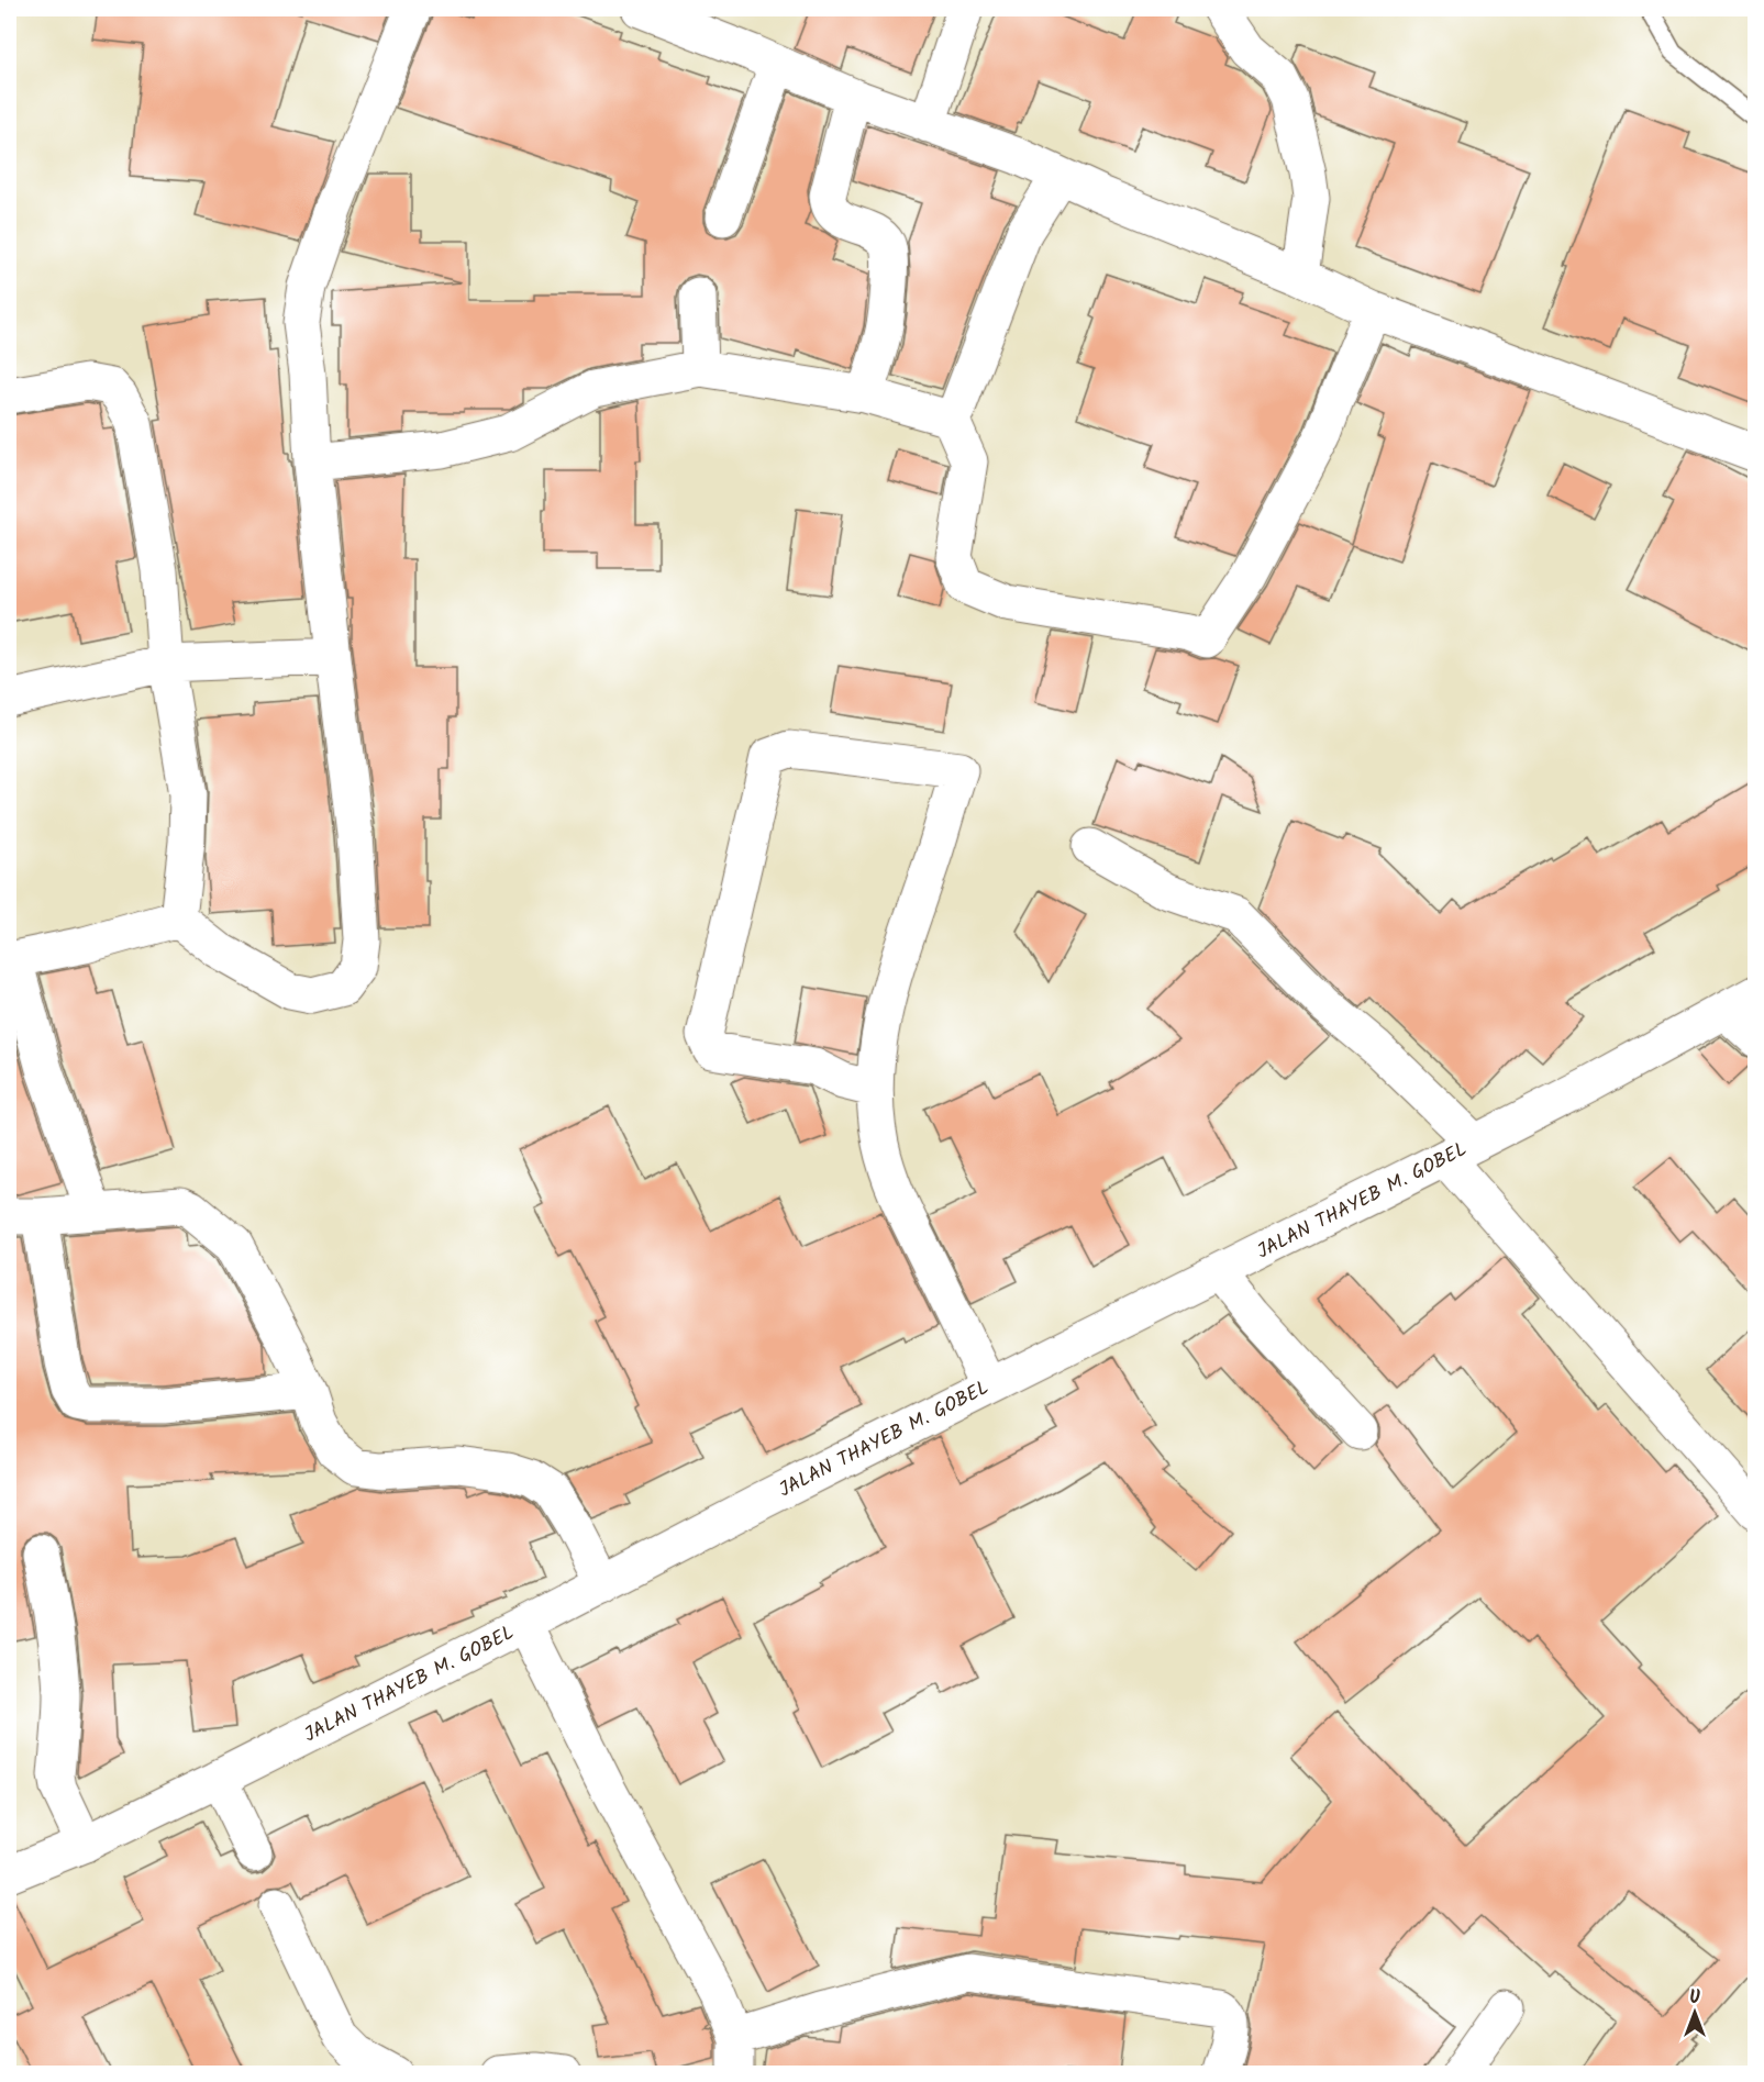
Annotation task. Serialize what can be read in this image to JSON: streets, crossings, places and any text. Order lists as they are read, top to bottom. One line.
{"streets":{"street":["JALAN THAYEB M. GOBEL"]},"north":"top"}
